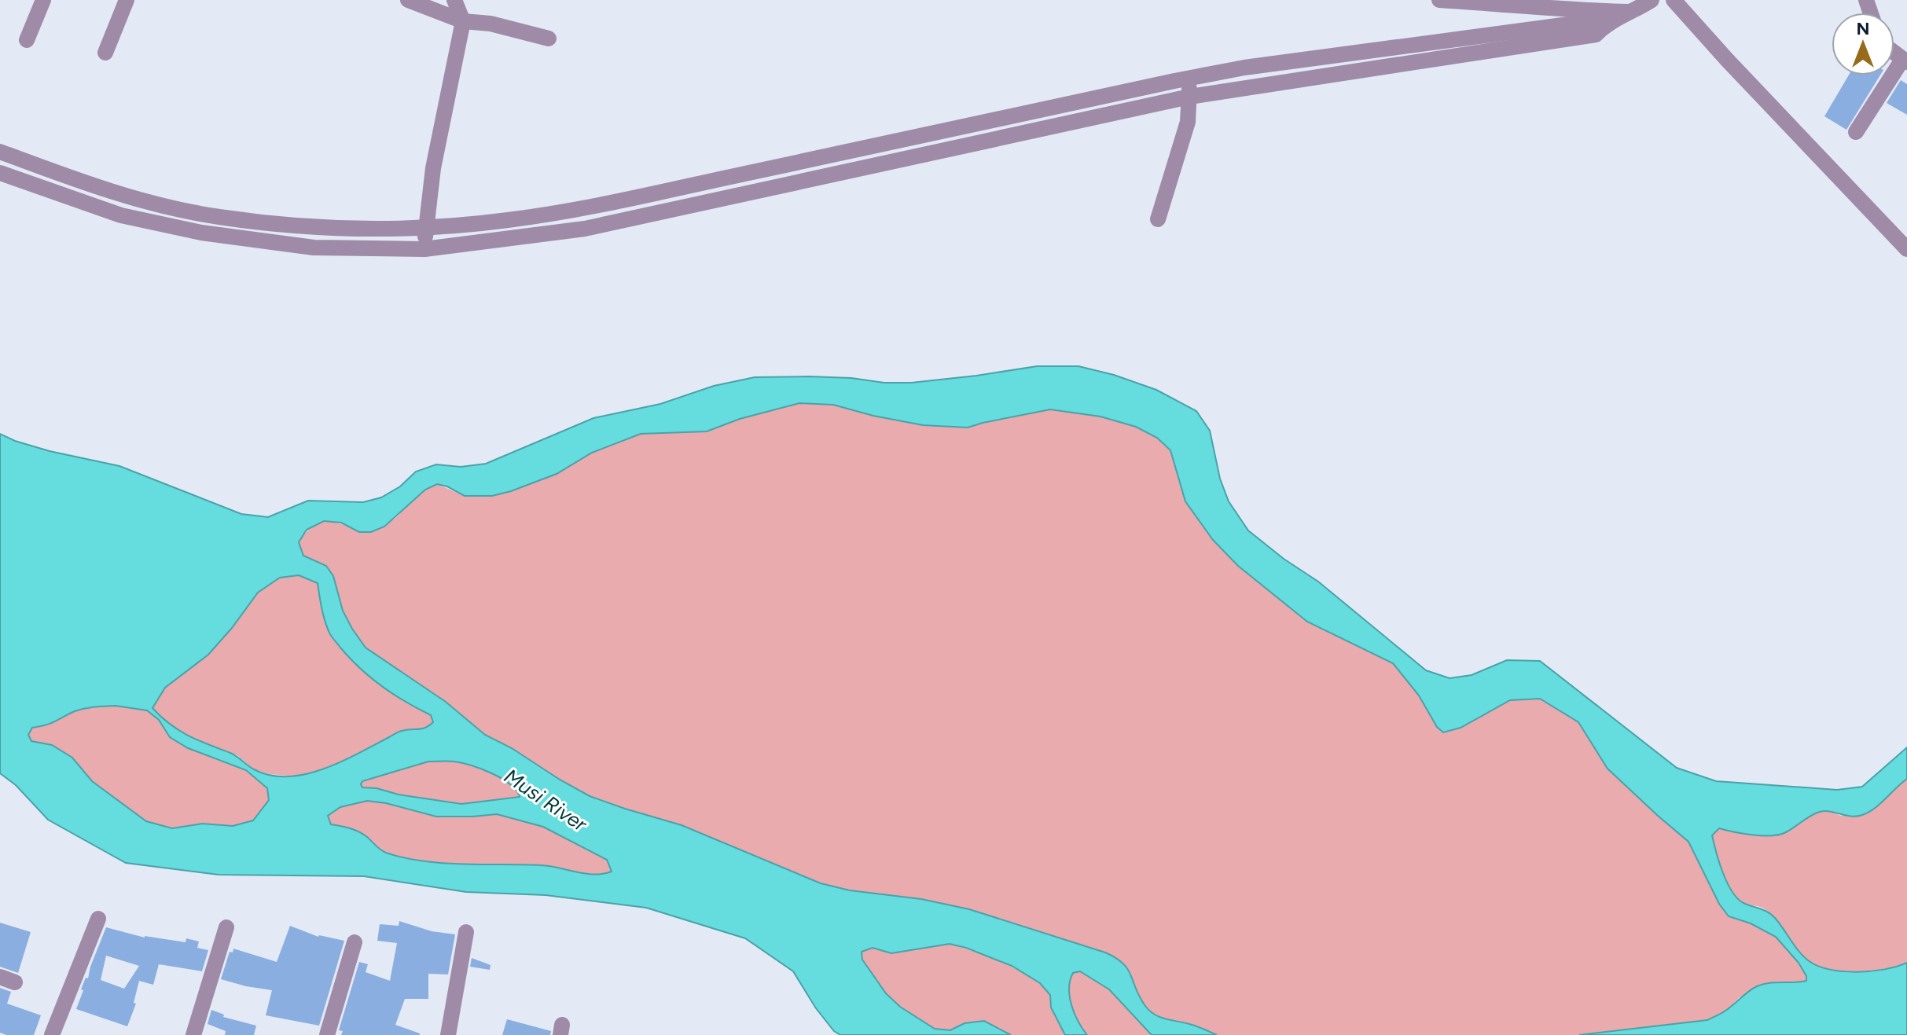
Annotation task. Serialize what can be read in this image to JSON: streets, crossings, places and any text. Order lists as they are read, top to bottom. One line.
{"water":["Musi River"],"north":"top"}
